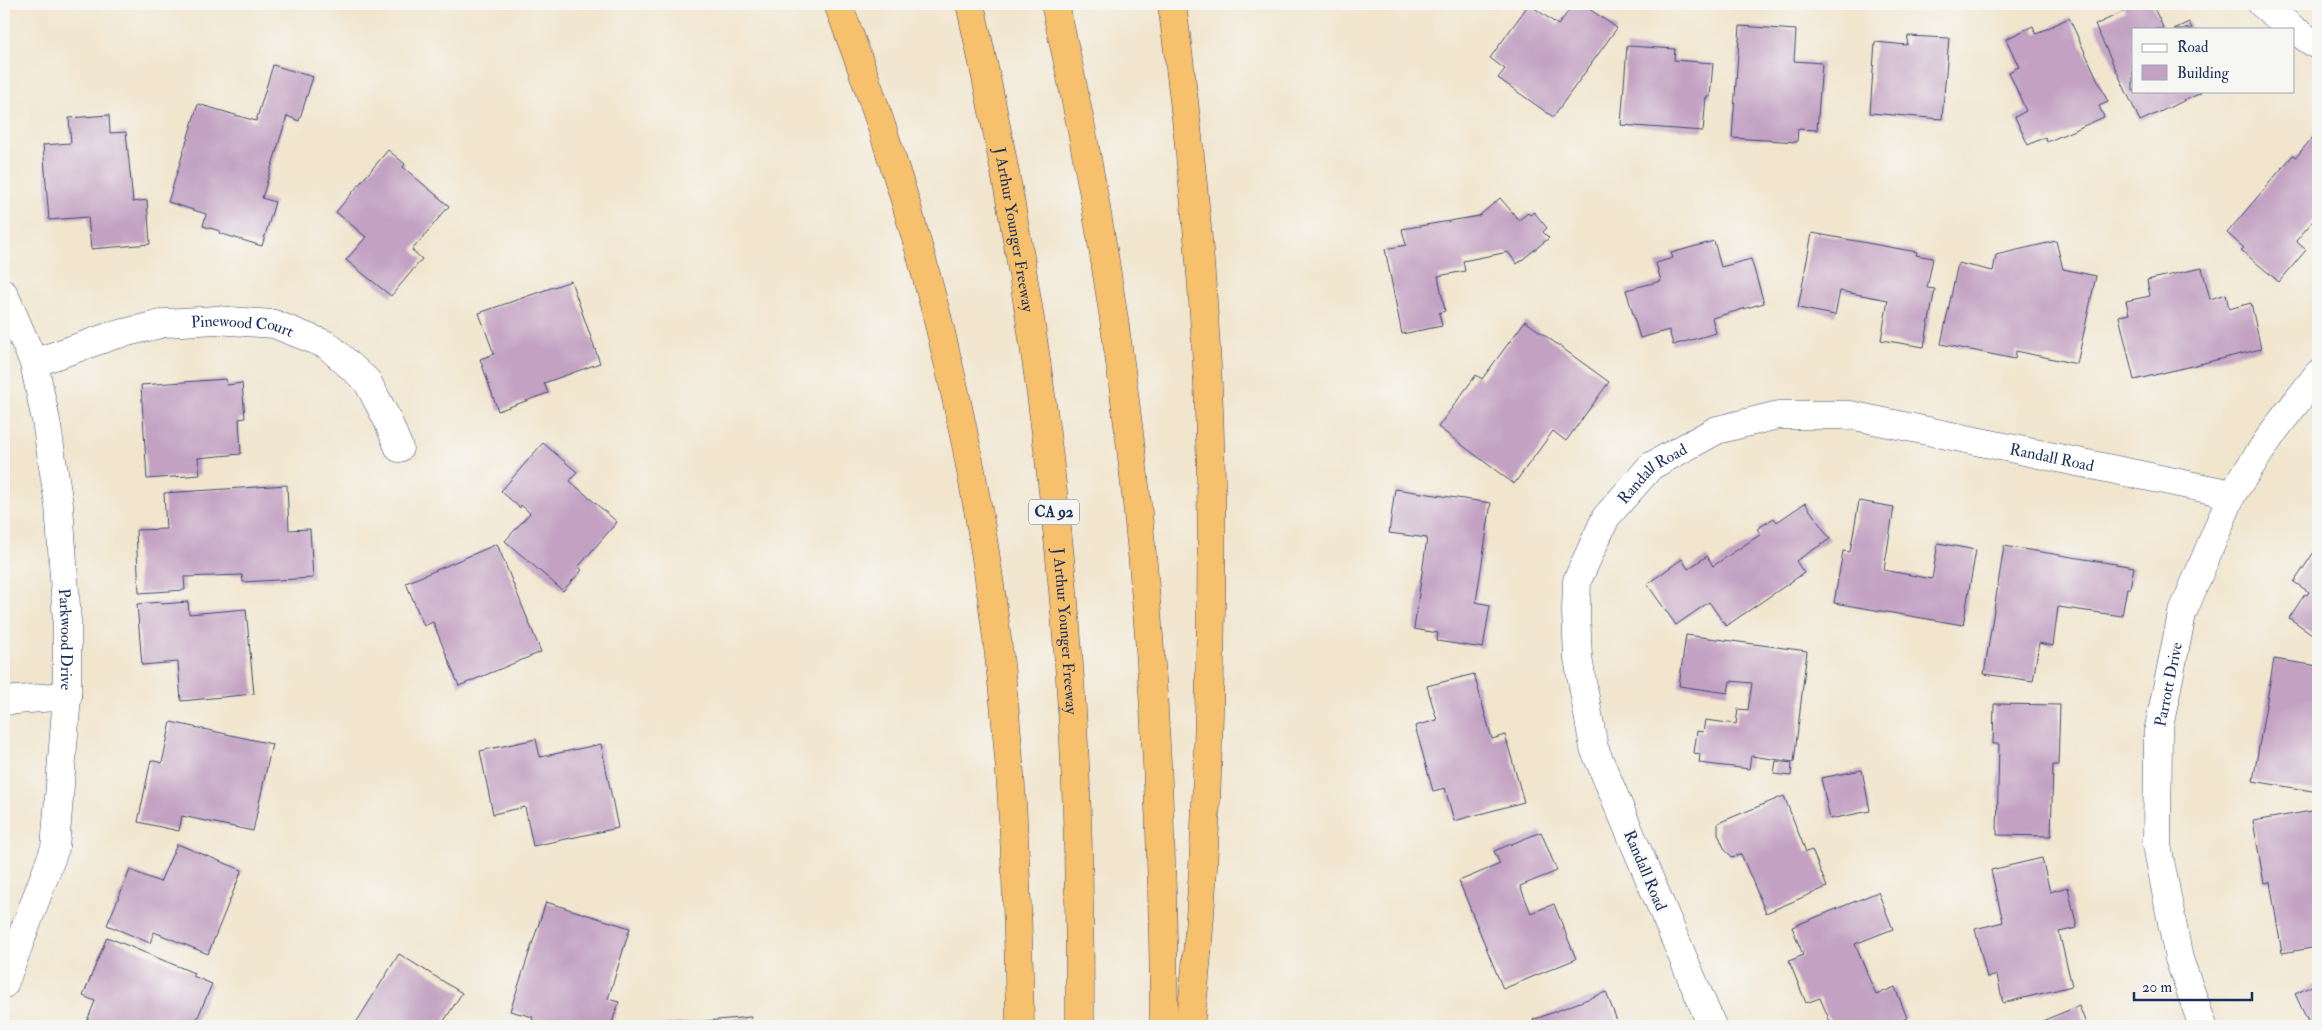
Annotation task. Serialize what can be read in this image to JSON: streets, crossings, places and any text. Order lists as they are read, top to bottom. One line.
{"streets":{"highway":["J Arthur Younger Freeway","CA 92"],"street":["Pinewood Court","Randall Road","Parkwood Drive","Parrott Drive"]},"crossings":[["Pinewood Court","Parkwood Drive"],["Randall Road","Parrott Drive"]],"legend":["Road","Building"],"scale_bar":"20 m"}
